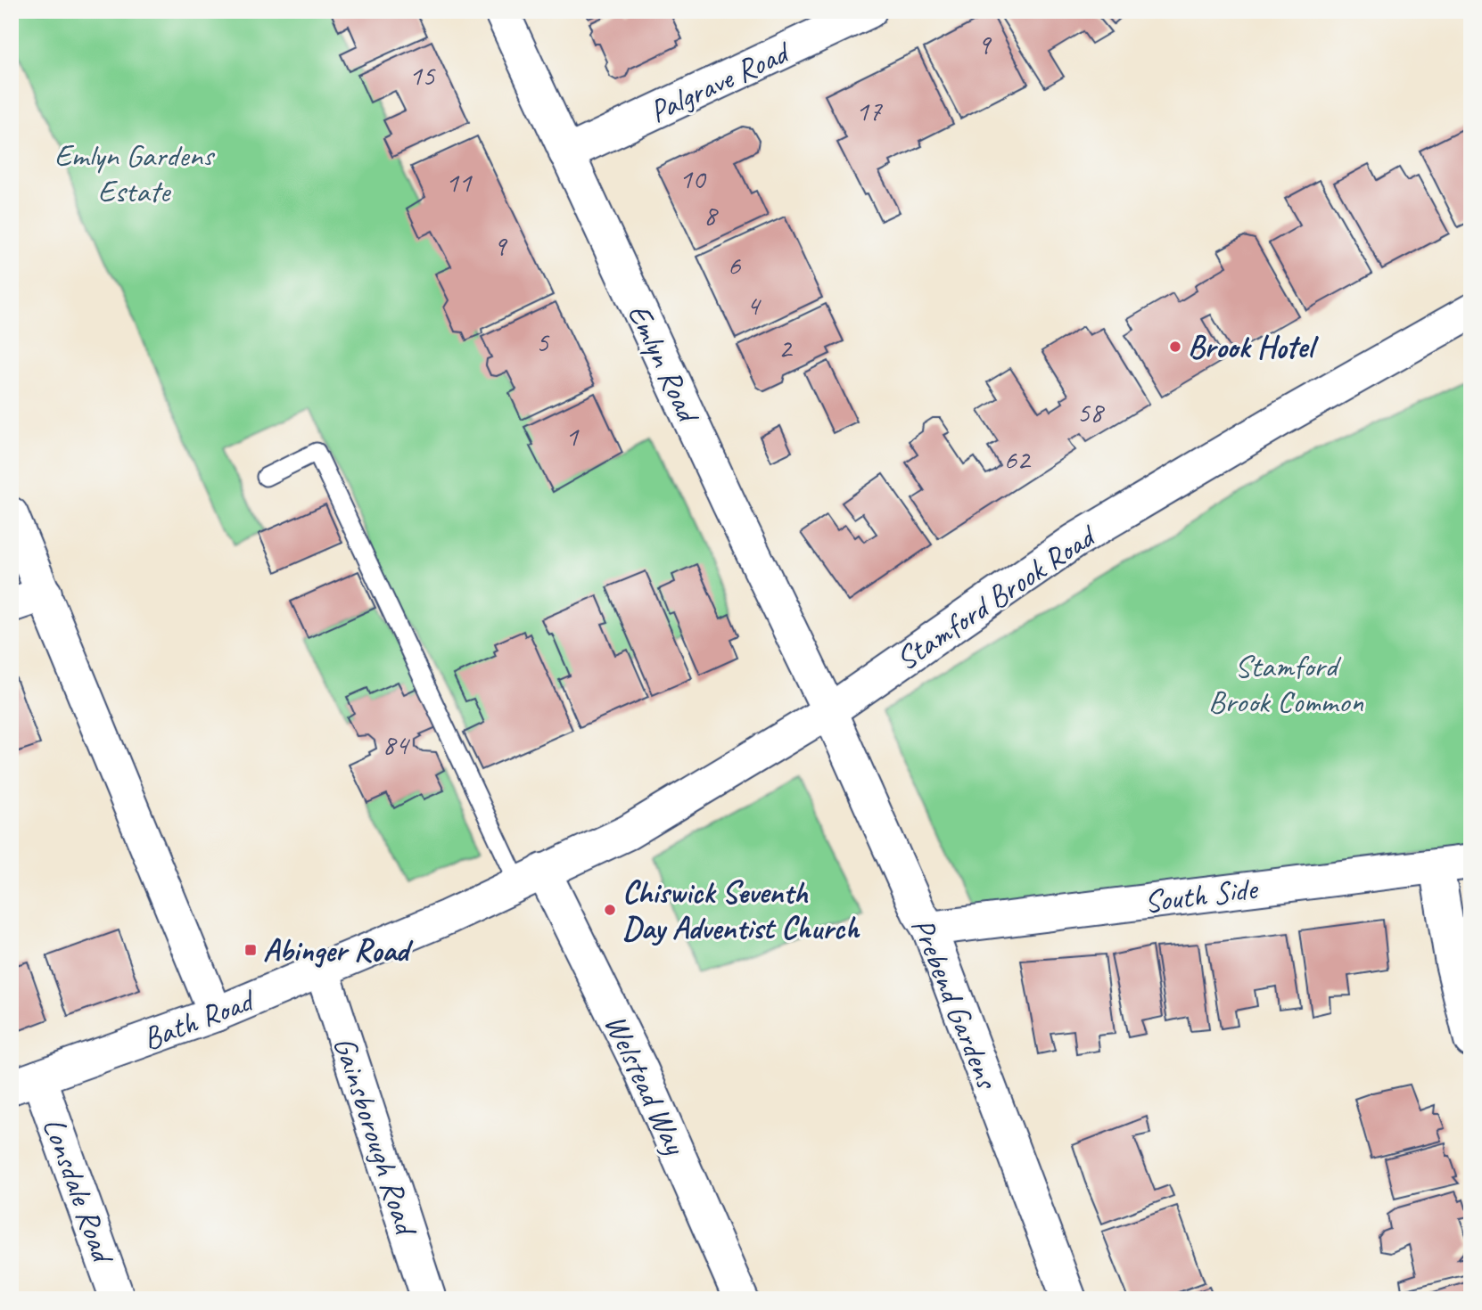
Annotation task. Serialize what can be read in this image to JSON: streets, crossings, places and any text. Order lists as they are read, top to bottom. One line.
{"streets":{"street":["Palgrave Road","Emlyn Road","Stamford Brook Road","South Side","Prebend Gardens","Bath Road","Welstead Way","Gainsborough Road","Lonsdale Road"]},"crossings":[["Palgrave Road","Emlyn Road"],["Emlyn Road","Stamford Brook Road"],["Emlyn Road","Prebend Gardens"],["Stamford Brook Road","Prebend Gardens"],["Stamford Brook Road","Bath Road"],["Stamford Brook Road","Welstead Way"],["South Side","Prebend Gardens"],["Bath Road","Welstead Way"],["Bath Road","Gainsborough Road"],["Bath Road","Lonsdale Road"]],"parks":["Emlyn Gardens Estate","Stamford Brook Common"],"places":{"other":["Brook Hotel","Chiswick Seventh Day Adventist Church"],"transit":["Abinger Road"]},"house_numbers":["9","15","17","10","11","8","9","6","4","5","2","58","1","62","84"]}
